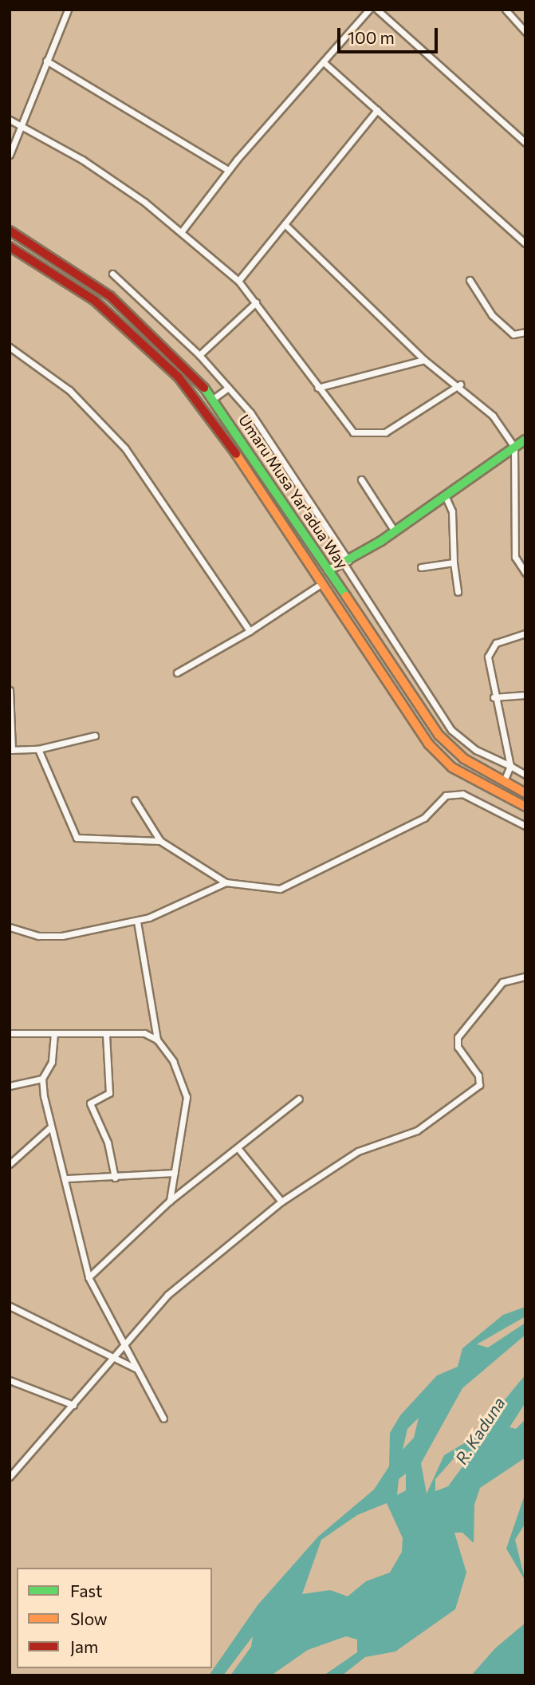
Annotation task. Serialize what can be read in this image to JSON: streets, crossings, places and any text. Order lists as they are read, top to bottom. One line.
{"streets":{"main road":["Umaru Musa Yar'adua Way"]},"water":["R. Kaduna"],"legend":["Fast","Slow","Jam"],"scale_bar":"100 m"}
